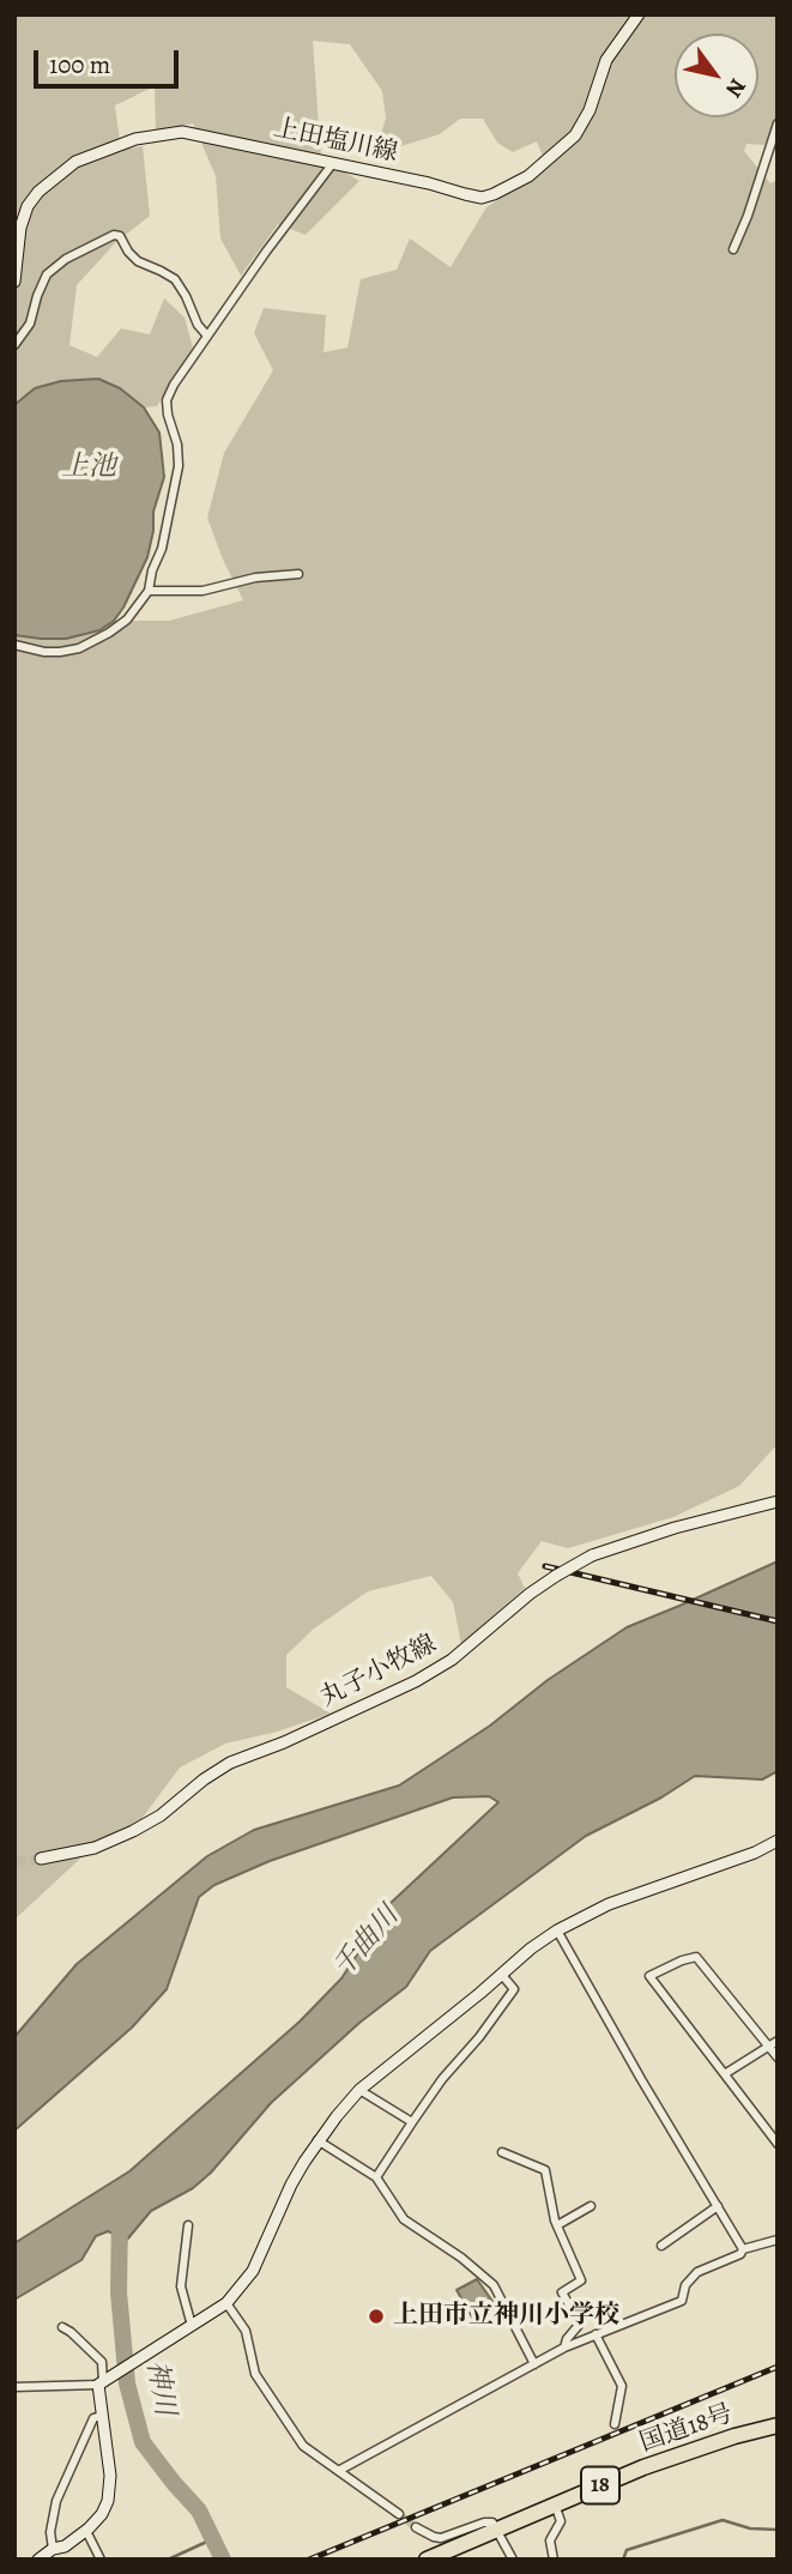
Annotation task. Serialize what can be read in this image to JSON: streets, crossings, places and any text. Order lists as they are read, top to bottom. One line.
{"streets":{"highway":["国道18号","18"],"street":["上田塩川線","丸子小牧線"]},"water":["上池","千曲川","神川"],"places":["上田市立神川小学校"],"scale_bar":"100 m","north":"bottom right"}
